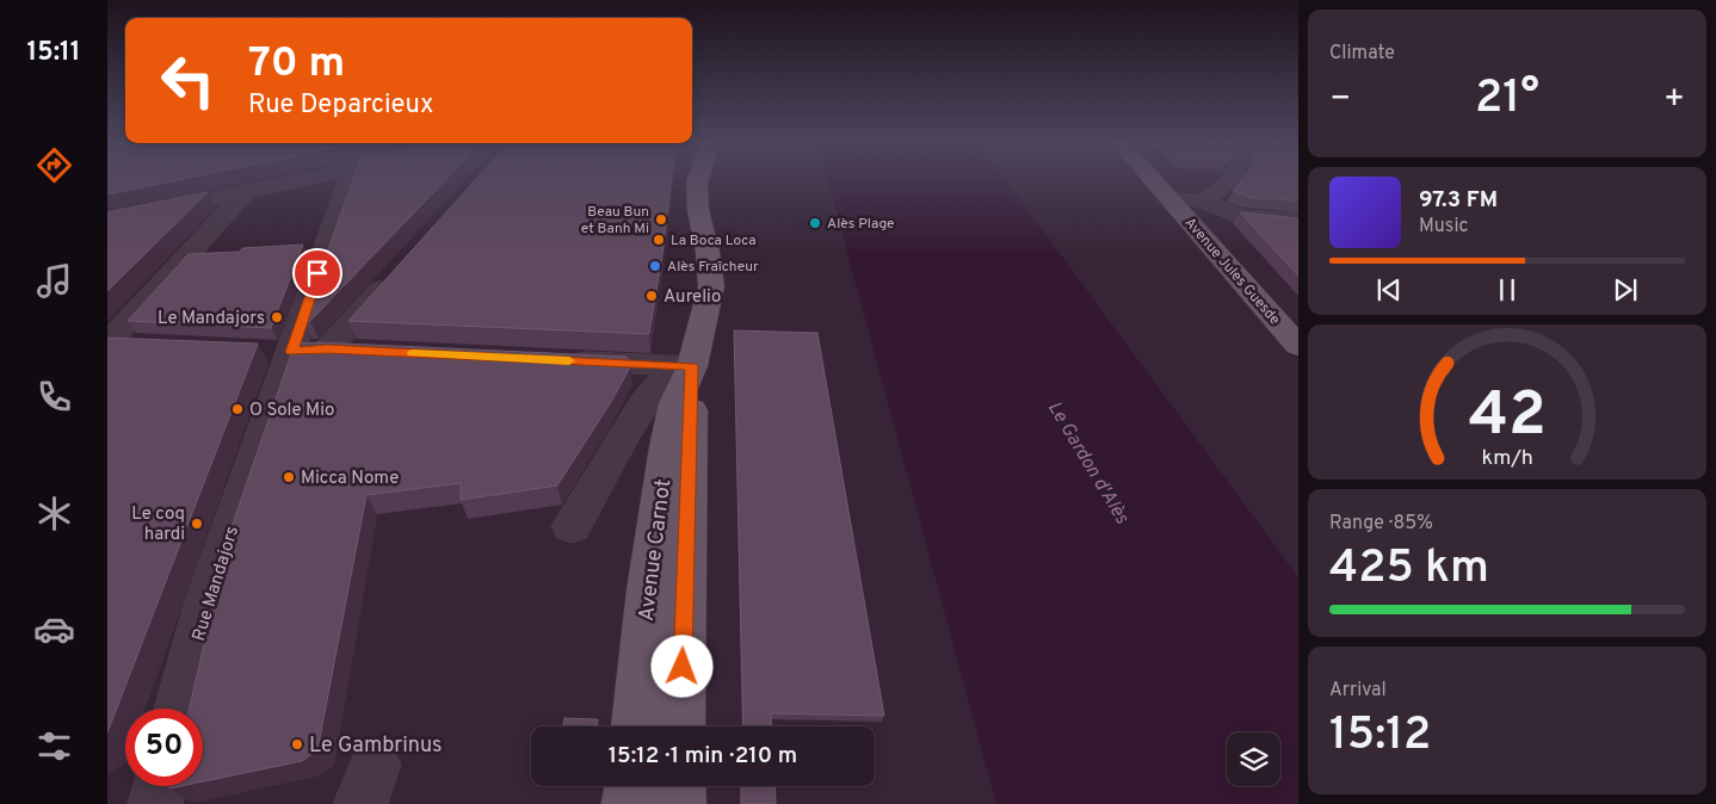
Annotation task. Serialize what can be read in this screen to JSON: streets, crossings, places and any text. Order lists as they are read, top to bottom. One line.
{"streets":{"main road":["Avenue Jules Guesde","Avenue Carnot"],"street":["Rue Mandajors"]},"water":["Le Gardon d'Alès"],"places":["Beau Bun et Banh Mi","Alès Plage","La Boca Loca","Alès Fraîcheur","Aurelio","Le Mandajors","O Sole Mio","Micca Nome","Le coq hardi","Le Gambrinus"],"page":{"tabs":"15:11","tile":["Climate",["Range · 85%","425 km"],["Arrival","15:12"]],"turn":["70 m","Rue Deparcieux"],"heat":["−","21°","+"],"song":["97.3 FM","Music"],"limit":"50","trip":"15:12 · 1 min · 210 m","gauge":["42","km/h"]}}
